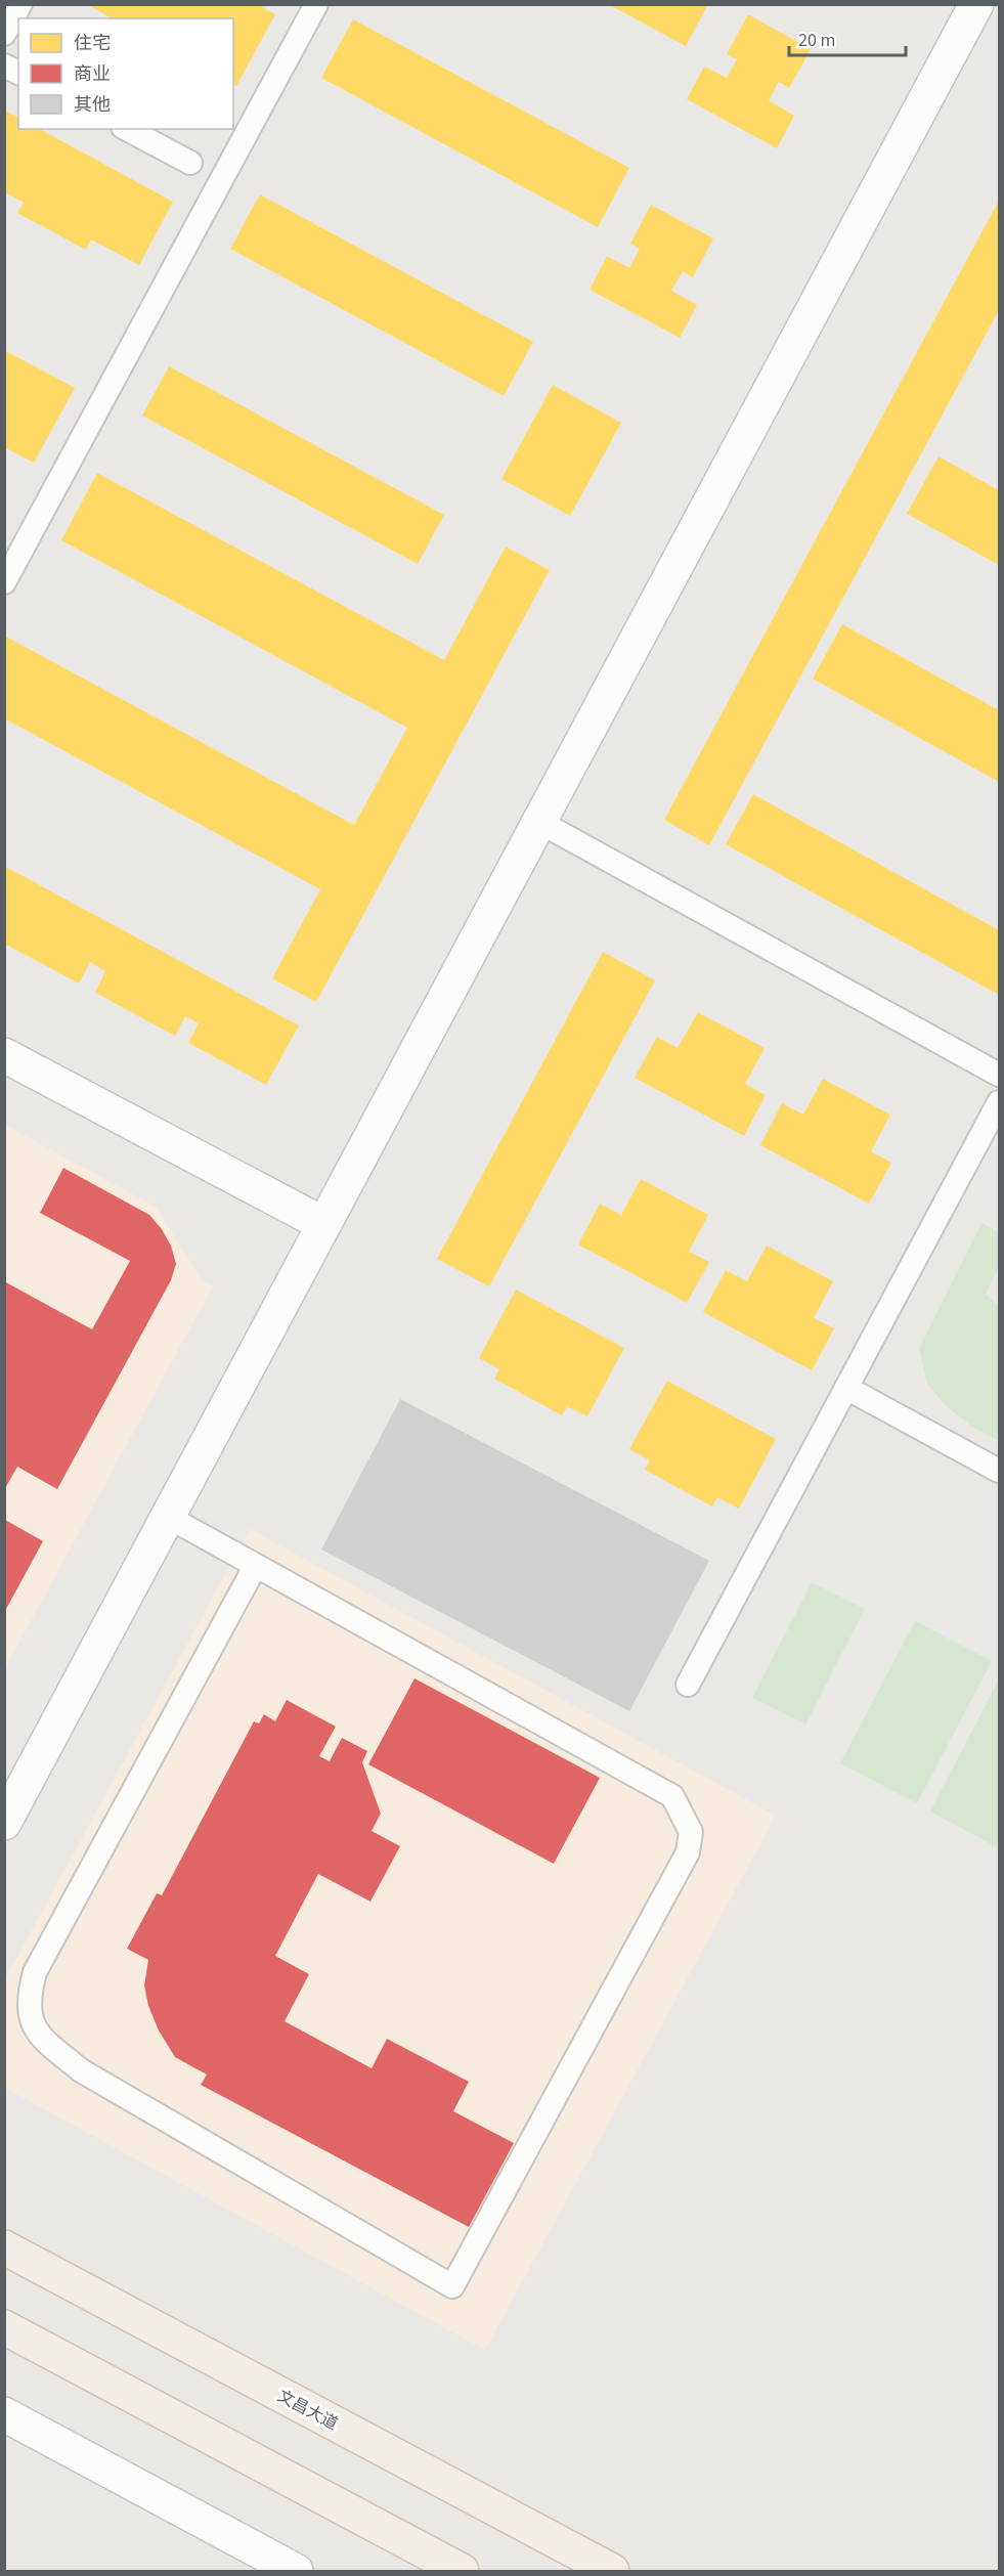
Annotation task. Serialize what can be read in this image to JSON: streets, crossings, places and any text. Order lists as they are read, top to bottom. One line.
{"streets":{"main road":["文昌大道"]},"legend":["住宅","商业","其他"],"scale_bar":"20 m"}
